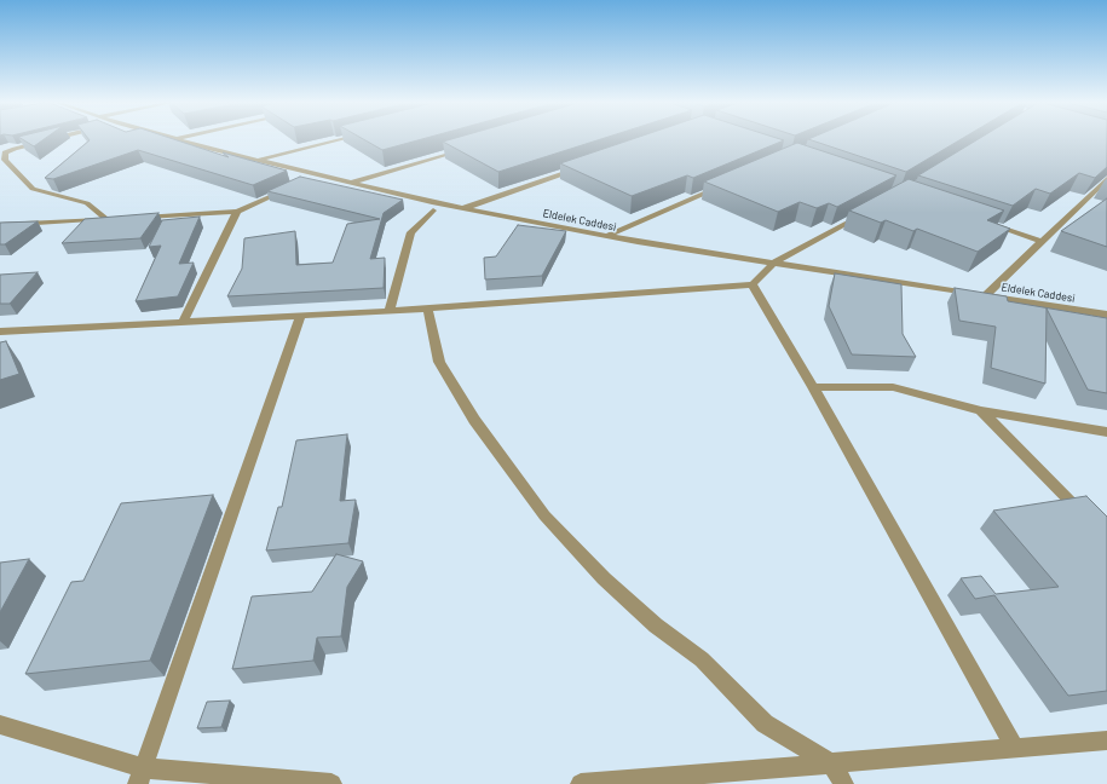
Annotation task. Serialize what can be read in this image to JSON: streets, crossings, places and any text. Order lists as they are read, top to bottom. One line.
{"streets":{"street":["Eldelek Caddesi"]}}
